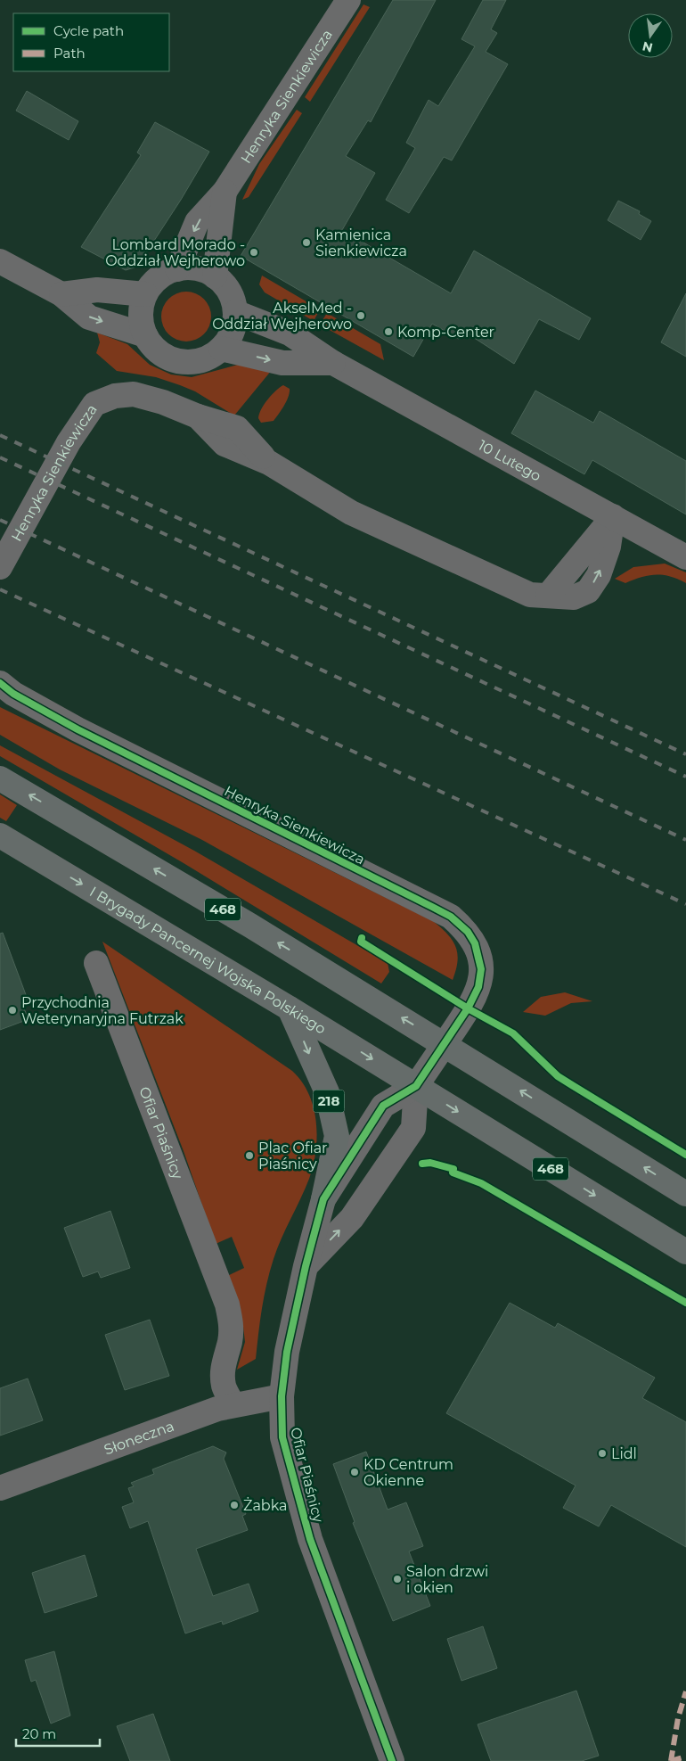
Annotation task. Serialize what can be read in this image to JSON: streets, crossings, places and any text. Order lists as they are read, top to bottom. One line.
{"streets":{"main road":["468","I Brygady Pancernej Wojska Polskiego","218"],"street":["Henryka Sienkiewicza","10 Lutego","Ofiar Piaśnicy","Słoneczna"]},"crossings":[["Henryka Sienkiewicza","10 Lutego"],["Henryka Sienkiewicza","468"],["I Brygady Pancernej Wojska Polskiego","218"],["I Brygady Pancernej Wojska Polskiego","Ofiar Piaśnicy"],["218","Ofiar Piaśnicy"],["Ofiar Piaśnicy","Słoneczna"]],"places":["Kamienica Sienkiewicza","Lombard Morado - Oddział Wejherowo","AkselMed - Oddział Wejherowo","Komp-Center","Przychodnia Weterynaryjna Futrzak","Plac Ofiar Piaśnicy","Lidl","KD Centrum Okienne","Żabka","Salon drzwi i okien"],"legend":["Cycle path","Path"],"scale_bar":"20 m","north":"bottom"}
